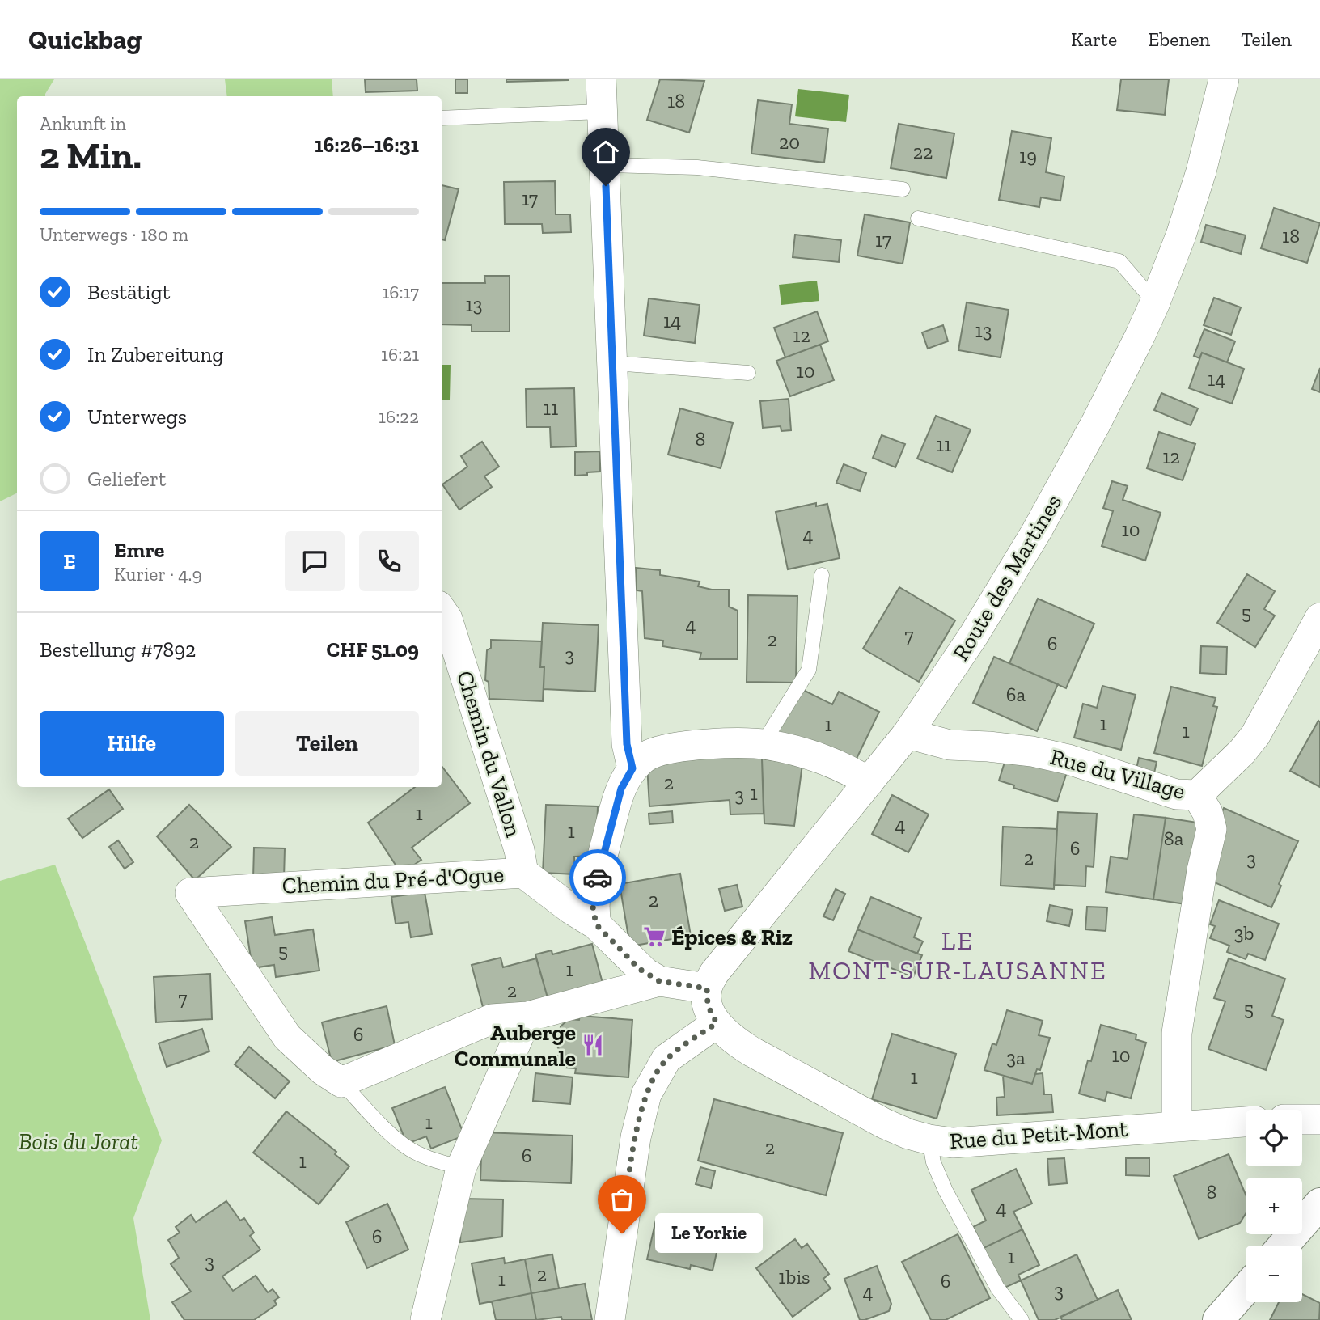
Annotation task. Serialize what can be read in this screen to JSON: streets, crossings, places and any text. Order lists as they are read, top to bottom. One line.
{"streets":{"street":["Route des Martines","Chemin du Vallon","Rue du Village","Chemin du Pré-d'Ogue","Rue du Petit-Mont"]},"crossings":[["Route des Martines","Rue du Village"],["Chemin du Vallon","Chemin du Pré-d'Ogue"],["Rue du Village","Rue du Petit-Mont"]],"districts":["LE MONT-SUR-LAUSANNE"],"parks":["Bois du Jorat"],"places":{"supermarket":["Épices & Riz"],"restaurant":["Auberge Communale"],"other":["Le Yorkie"]},"house_numbers":["18","20","22","19","17","18","17","13","14","13","12","10","14","11","8","11","12","10","4","5","4","7","2","6","3","6a","1","1","1","2","1","3","1","4","1","8a","2","6","2","3","2","3b","5","1","2","7","5","6","10","3a","1","1","2","6","1","8","4","6","1","3","2","1bis","1","6","3","4"],"page":{"header":"Quickbag","nav":["Karte","Ebenen","Teilen"],"heading":["2 Min.","Ankunft in","16:26–16:31"],"panel":["Emre","Kurier · 4.9","Bestellung #7892","CHF 51.09"],"bar":"Unterwegs · 180 m","list":[["Bestätigt","16:17"],["In Zubereitung","16:21"],["Unterwegs","16:22"],"Geliefert"],"round":"E","buttons":["Hilfe","Teilen"],"map_buttons":["+","−"],"bubble":"Le Yorkie"}}
